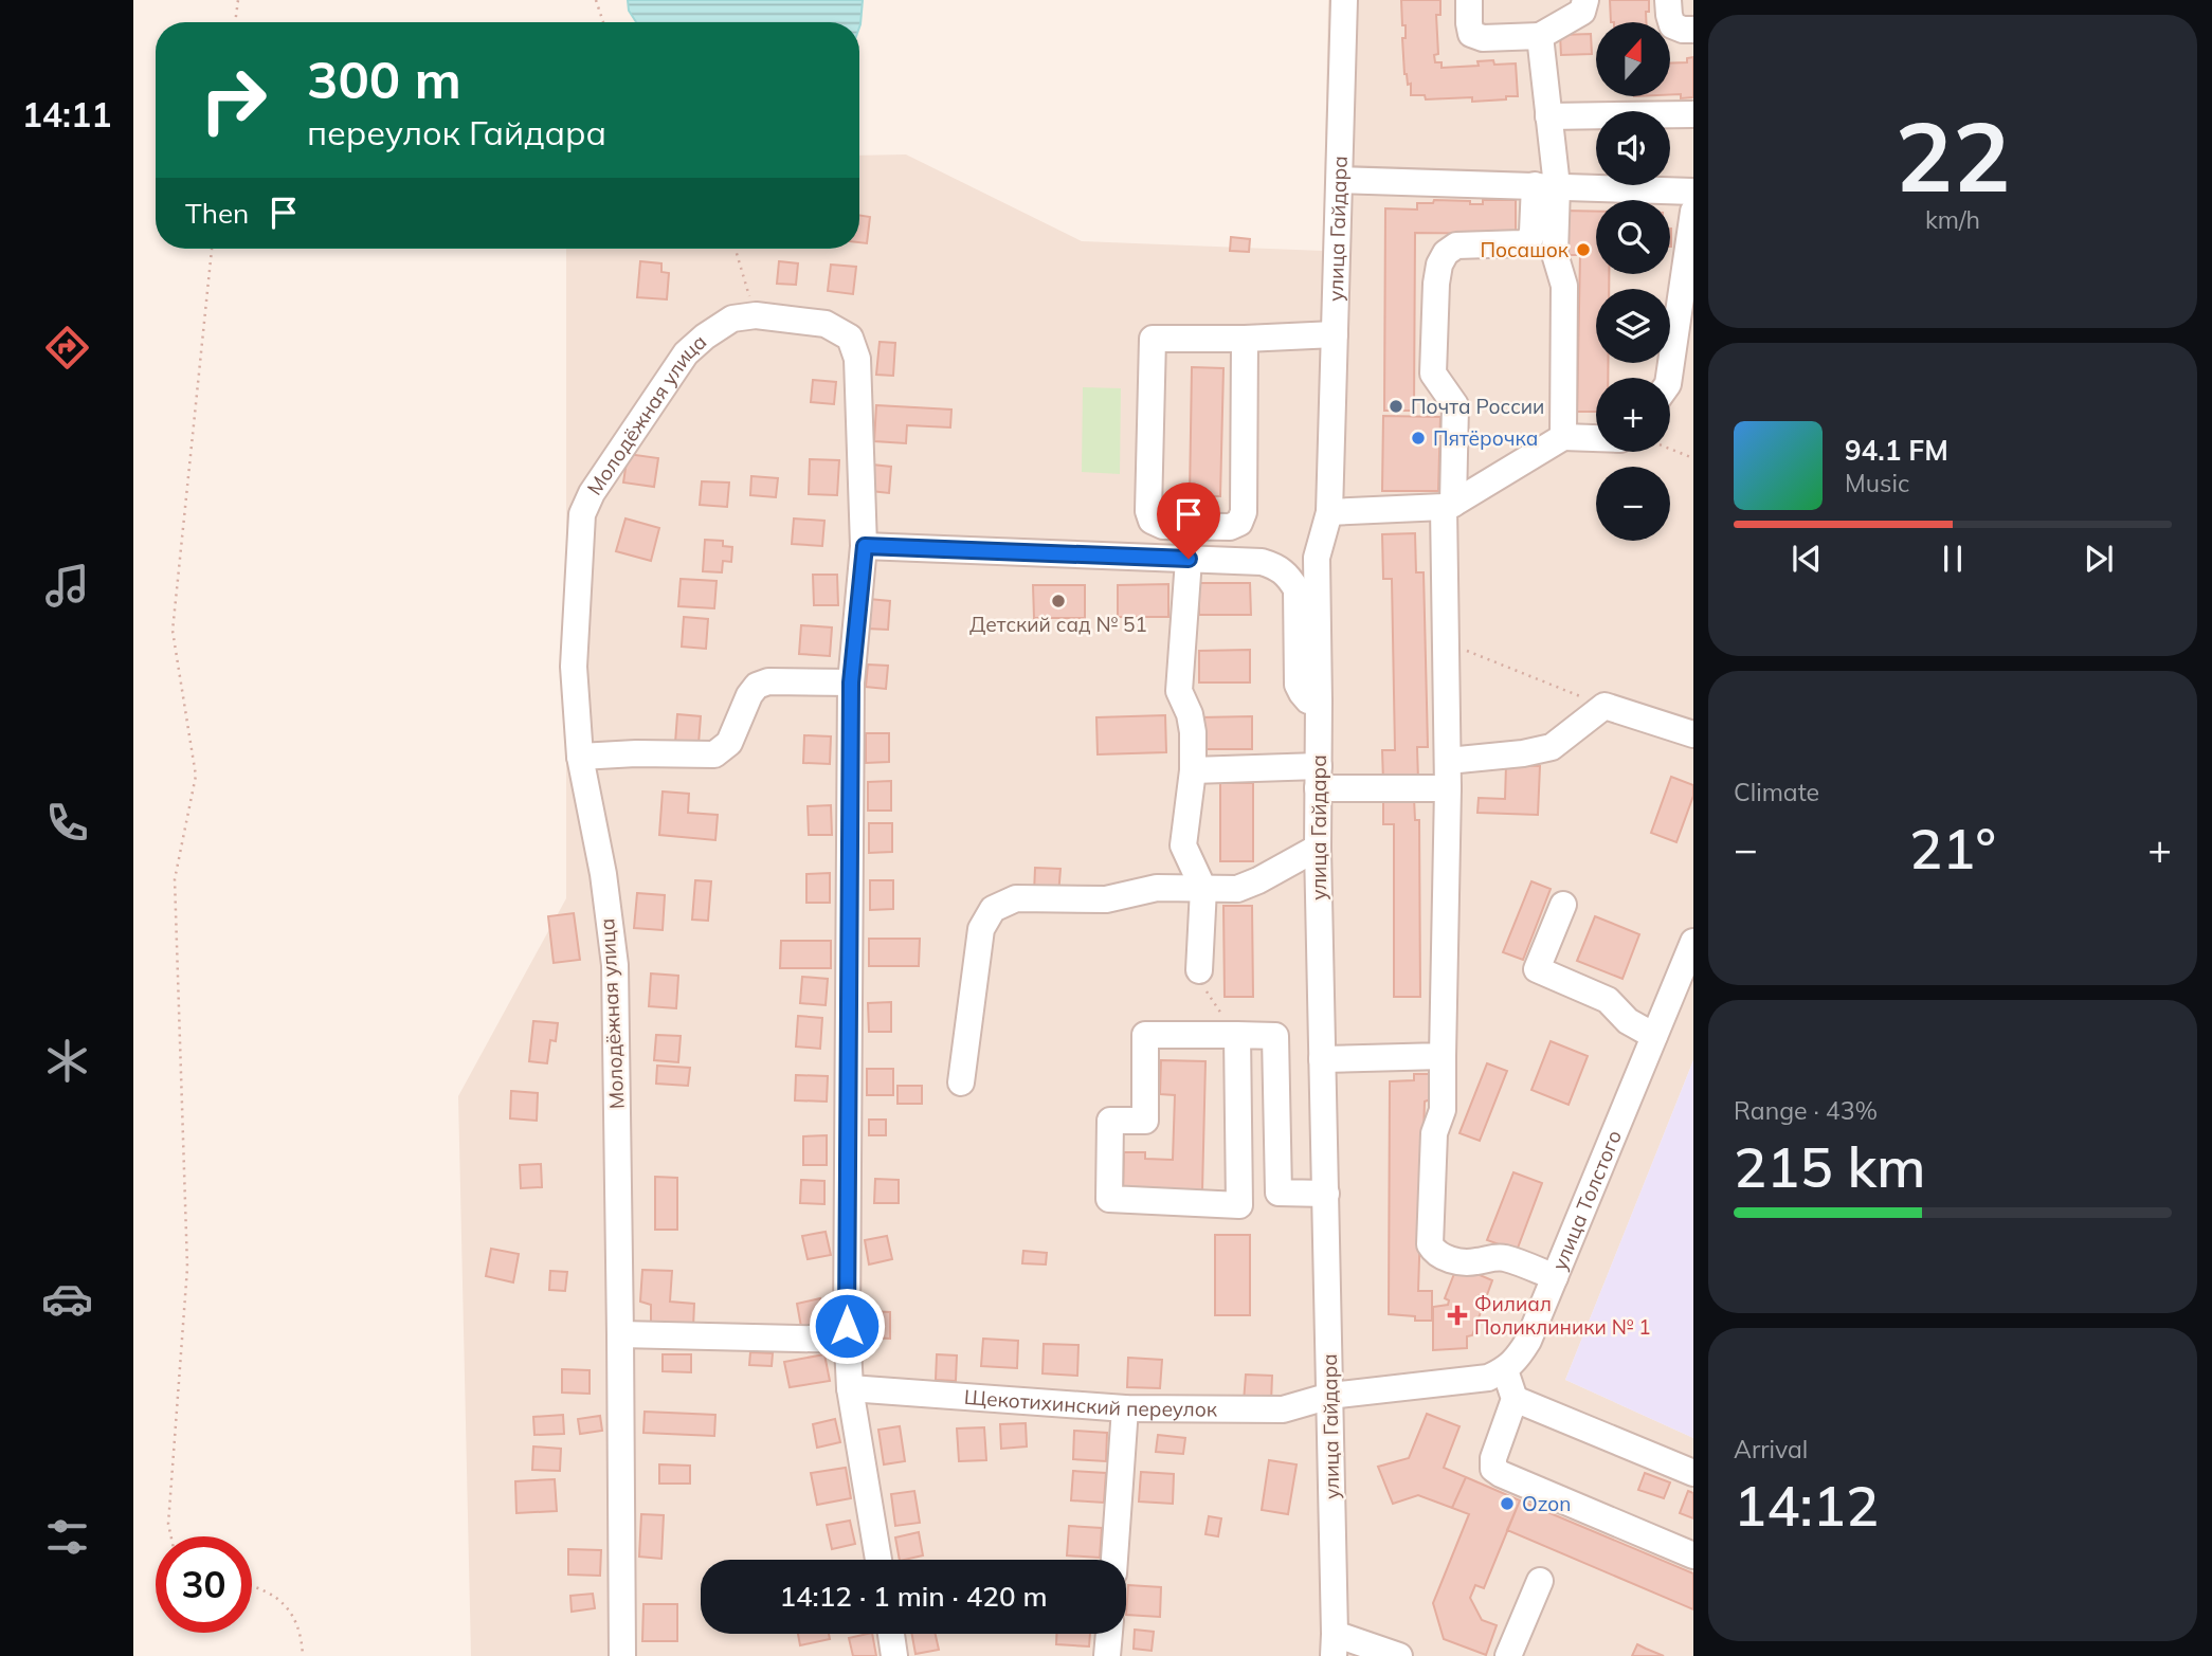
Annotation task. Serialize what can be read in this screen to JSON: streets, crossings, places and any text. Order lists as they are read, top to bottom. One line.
{"streets":{"street":["улица Гайдара","Молодёжная улица","улица Толстого","Щекотихинский переулок"]},"crossings":[["улица Гайдара","Щекотихинский переулок"]],"places":{"other":["Посашок","Почта России","Пятёрочка","Детский сад № 51","Ozon"],"health":["Филиал Поликлиники № 1"]},"north":"top","page":{"tabs":"14:11","tile":[["22","km/h"],"Climate",["Range · 43%","215 km"],["Arrival","14:12"]],"map_buttons":["+","−"],"turn":["300 m","переулок Гайдара"],"then":"Then","song":["94.1 FM","Music"],"heat":["−","21°","+"],"limit":"30","trip":"14:12 · 1 min · 420 m"}}
